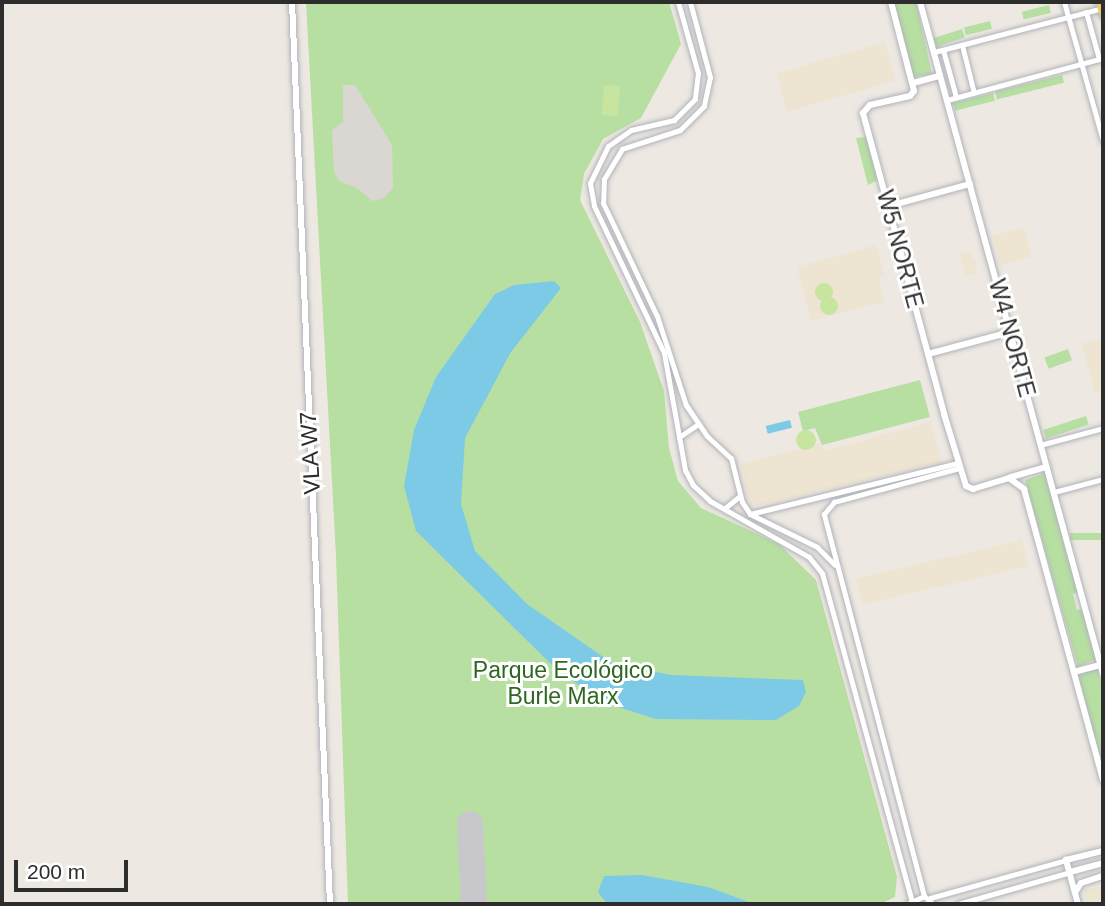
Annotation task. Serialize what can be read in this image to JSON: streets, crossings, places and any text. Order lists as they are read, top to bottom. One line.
{"streets":{"main road":["W5 NORTE","W4 NORTE","VLA W7"]},"parks":["Parque Ecológico Burle Marx"],"scale_bar":"200 m"}
